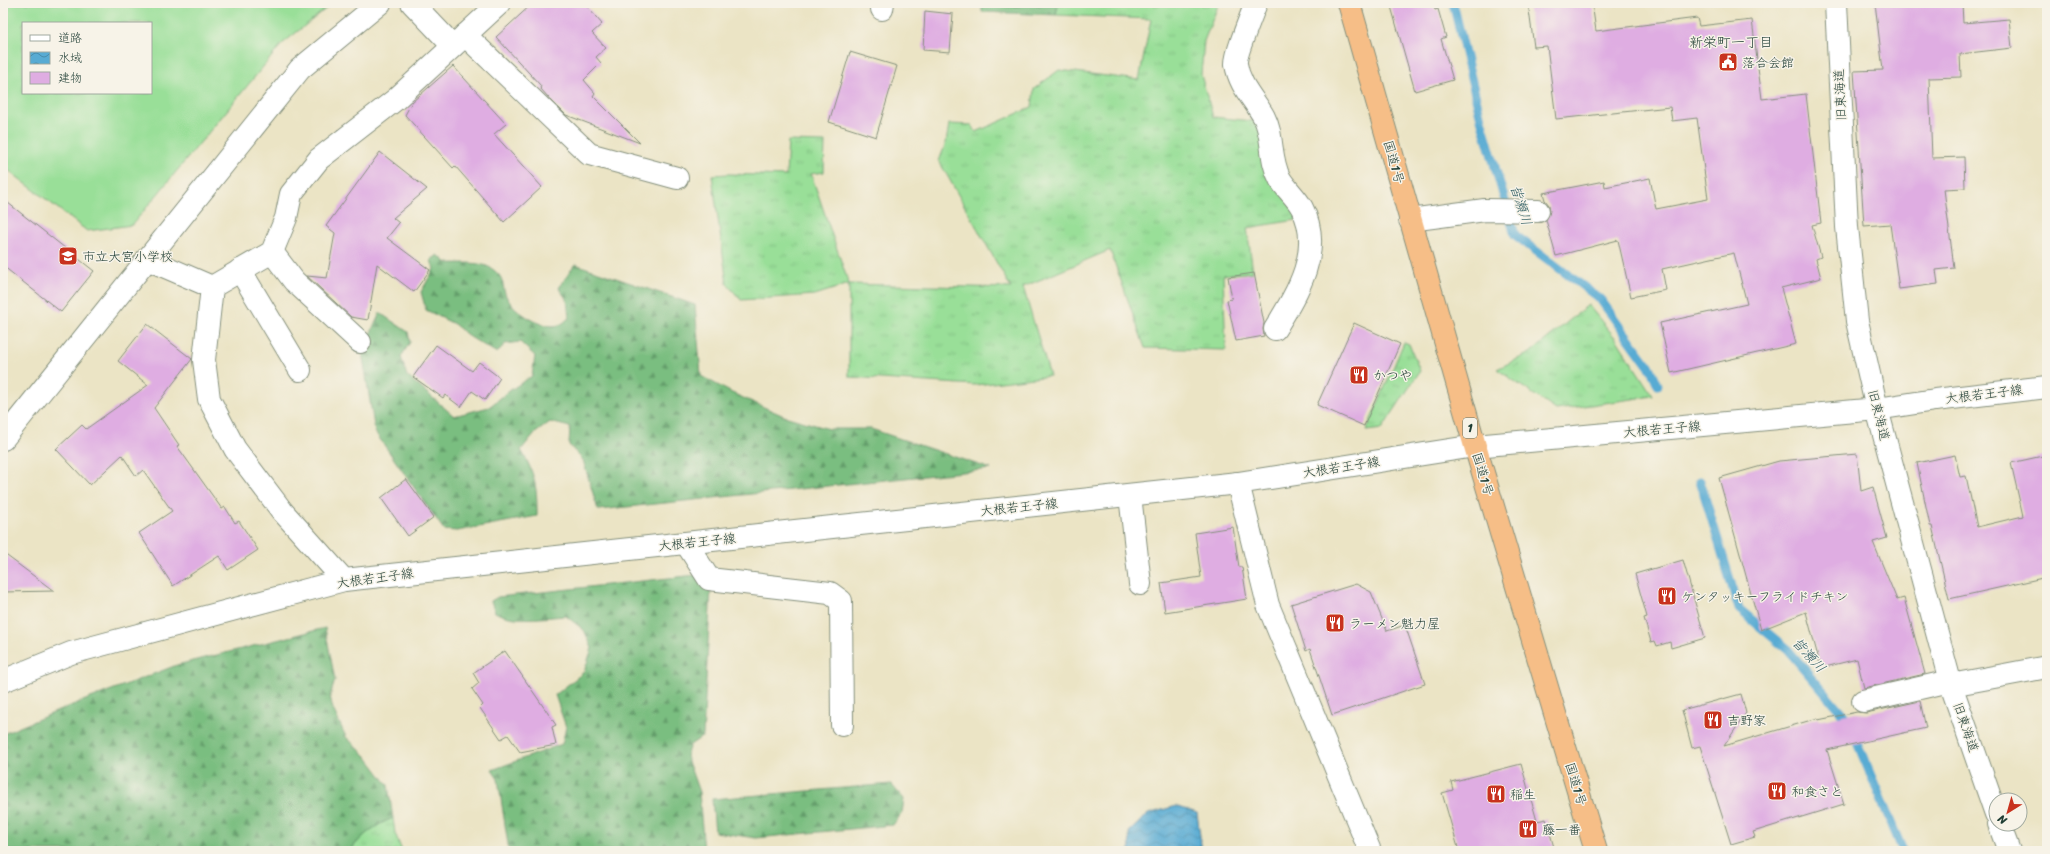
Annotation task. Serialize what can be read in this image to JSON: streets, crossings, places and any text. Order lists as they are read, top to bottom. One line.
{"streets":{"highway":["国道1号","1"],"street":["旧東海道","大根若王子線"]},"crossings":[["旧東海道","大根若王子線"],["国道1号","大根若王子線"]],"districts":["新栄町一丁目"],"water":["皆瀬川"],"places":{"public building":["落合会館"],"school or university":["市立大宮小学校"],"restaurant":["かつや","ケンタッキーフライドチキン","ラーメン魁力屋","吉野家","和食さと","稲生","藤一番"]},"legend":["道路","水域","建物"],"north":"bottom left"}
